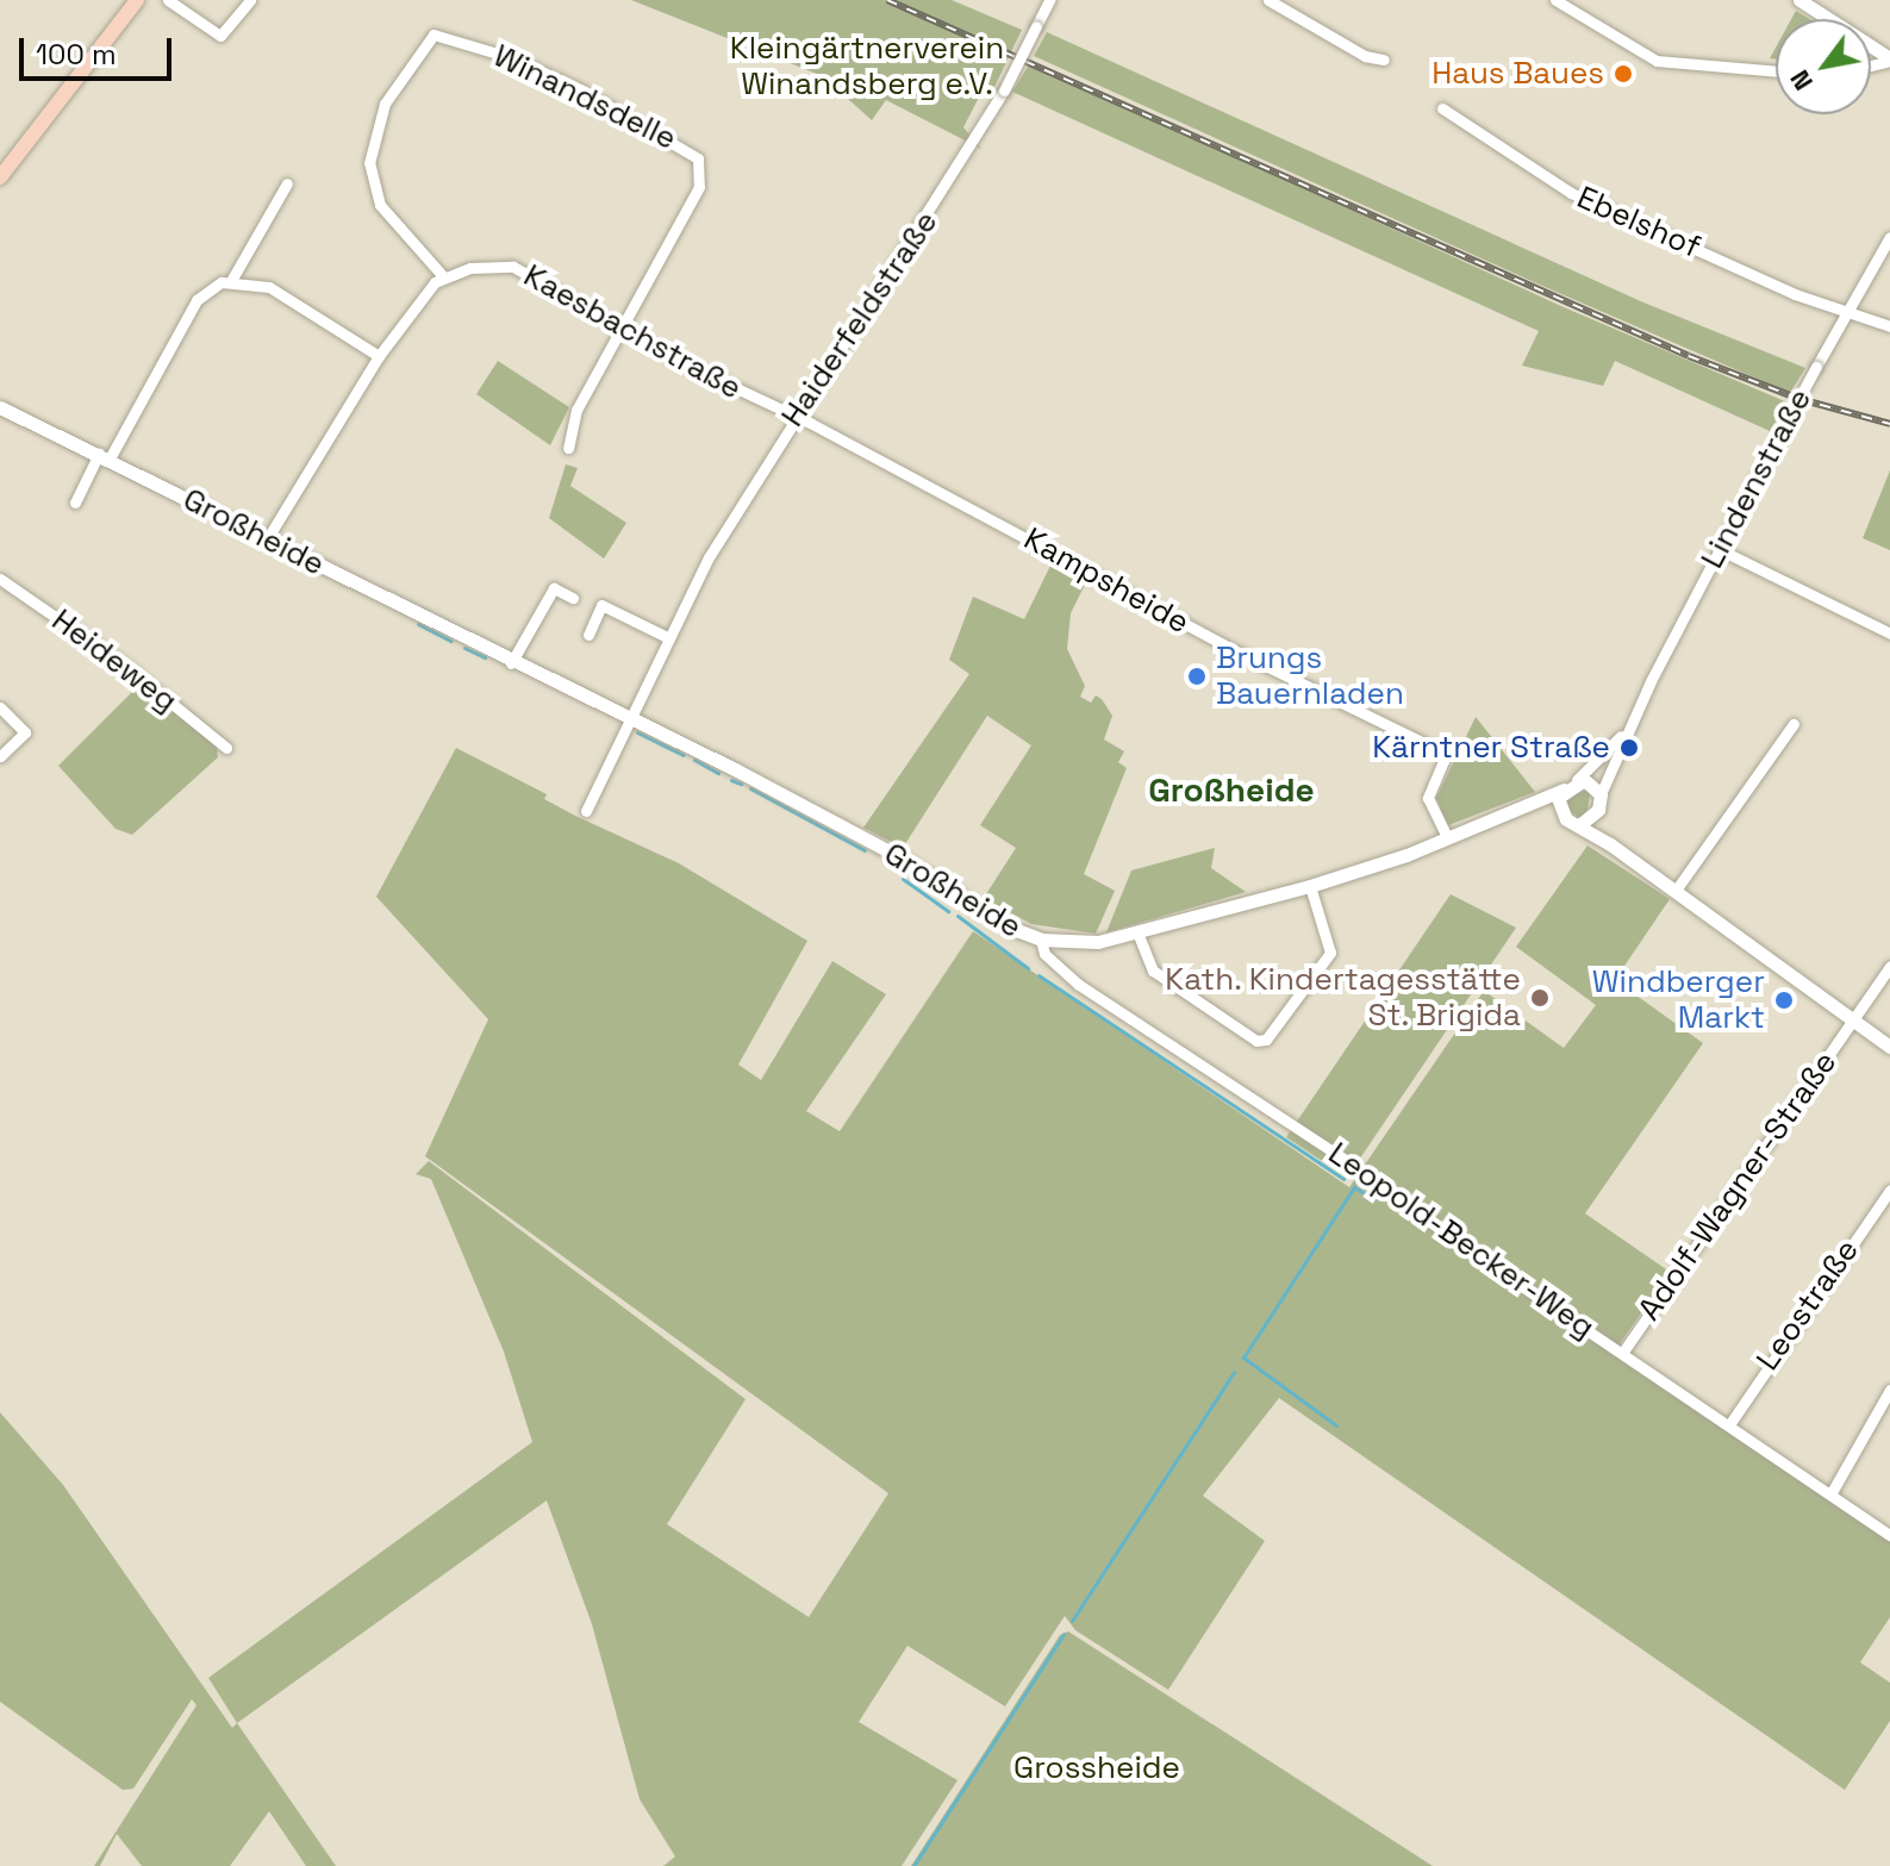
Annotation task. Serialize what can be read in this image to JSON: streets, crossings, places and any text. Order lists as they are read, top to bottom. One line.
{"streets":{"street":["Winandsdelle","Ebelshof","Haiderfeldstraße","Kaesbachstraße","Lindenstraße","Großheide","Kampsheide","Heideweg","Adolf-Wagner-Straße","Leopold-Becker-Weg","Leostraße"]},"crossings":[["Winandsdelle","Kaesbachstraße"],["Ebelshof","Lindenstraße"],["Haiderfeldstraße","Kaesbachstraße"],["Haiderfeldstraße","Großheide"],["Haiderfeldstraße","Kampsheide"],["Kaesbachstraße","Kampsheide"],["Lindenstraße","Großheide"],["Großheide","Kampsheide"],["Großheide","Leopold-Becker-Weg"],["Adolf-Wagner-Straße","Leopold-Becker-Weg"],["Leopold-Becker-Weg","Leostraße"]],"districts":["Großheide"],"parks":["Kleingärtnerverein Winandsberg e.V.","Grossheide"],"places":["Haus Baues","Brungs Bauernladen","Kärntner Straße","Kath. Kindertagesstätte St. Brigida","Windberger Markt"],"scale_bar":"100 m","north":"bottom left"}
